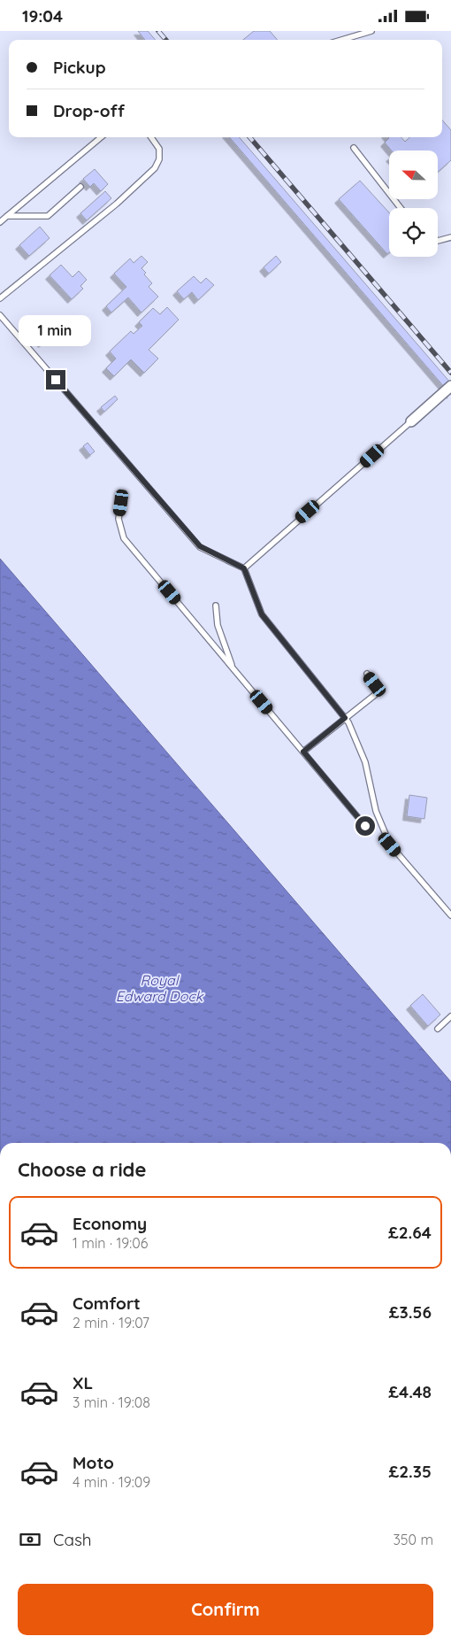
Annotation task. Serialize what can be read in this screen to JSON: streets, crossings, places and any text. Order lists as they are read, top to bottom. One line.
{"water":["Royal Edward Dock"],"north":"left","page":{"status":"19:04","banner":["Pickup","Drop-off"],"bubble":"1 min","heading":"Choose a ride","list":[{"name":"Economy","note":"1 min · 19:06","value":"£2.64"},{"name":"Comfort","note":"2 min · 19:07","value":"£3.56"},{"name":"XL","note":"3 min · 19:08","value":"£4.48"},{"name":"Moto","note":"4 min · 19:09","value":"£2.35"}],"pay":["Cash","350 m"],"buttons":"Confirm"}}
